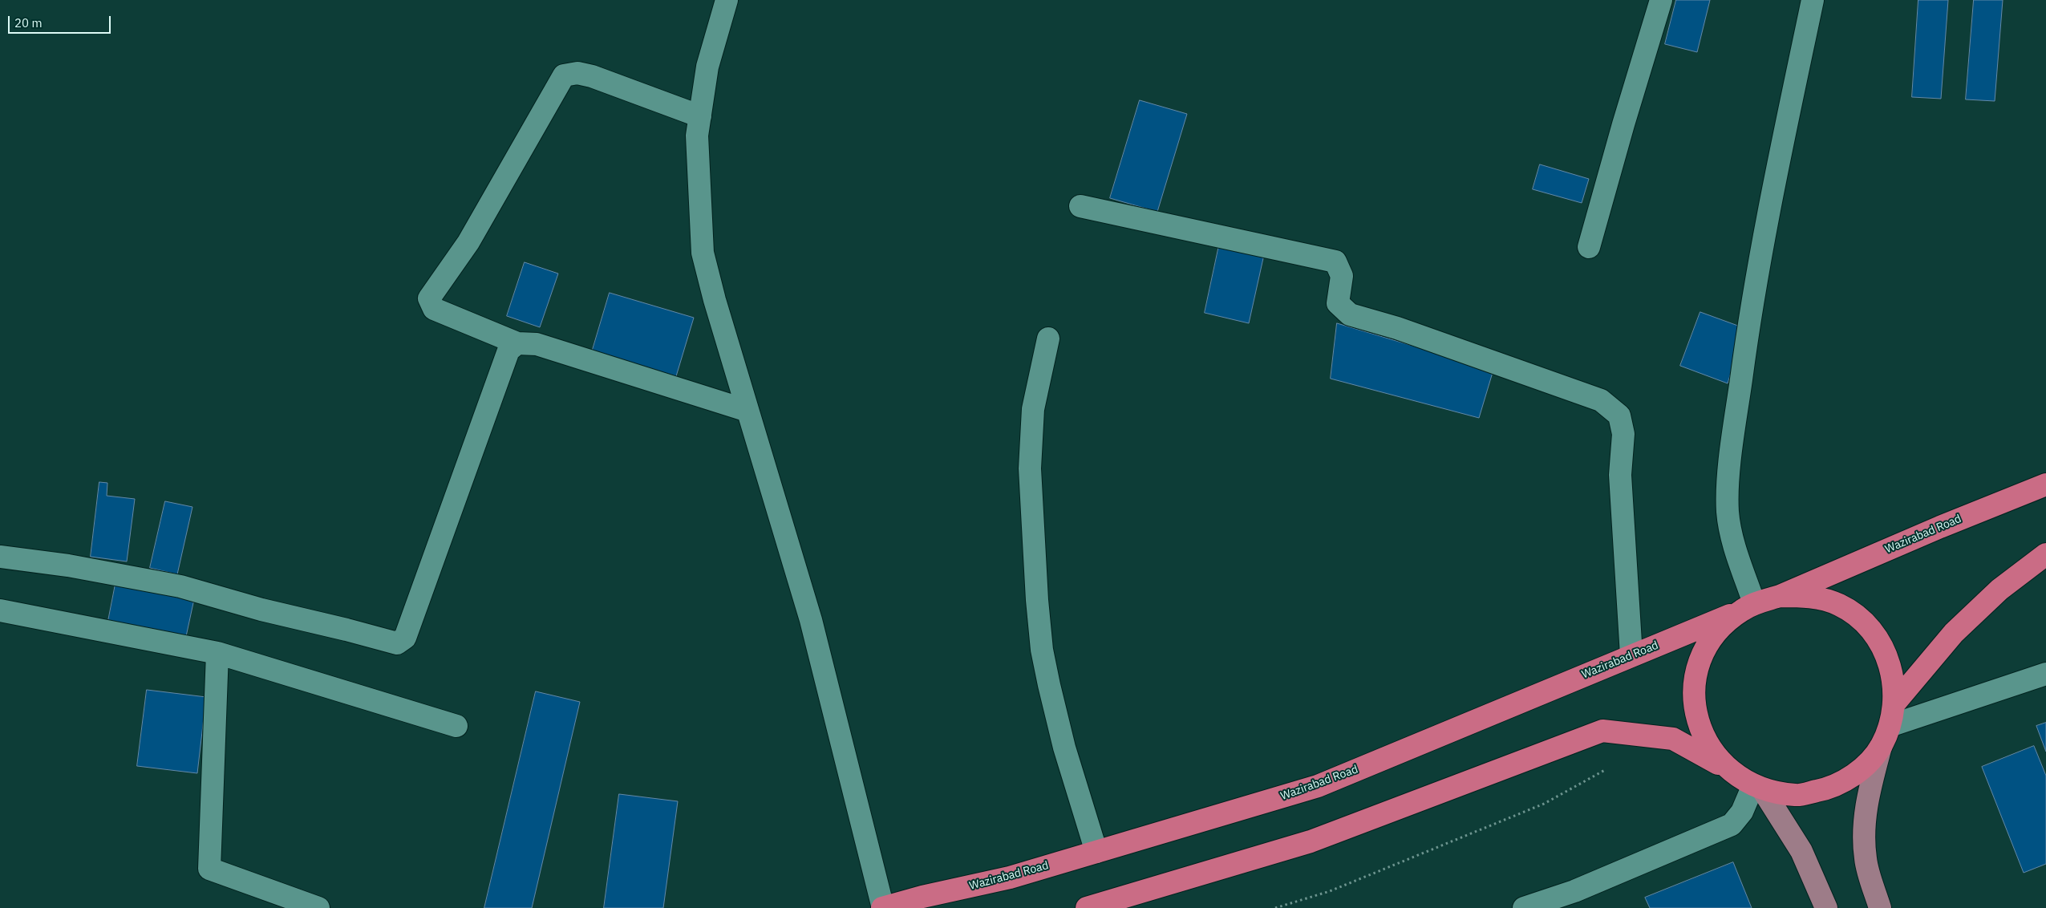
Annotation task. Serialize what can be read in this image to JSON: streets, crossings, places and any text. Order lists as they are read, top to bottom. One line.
{"streets":{"highway":["Wazirabad Road"]},"scale_bar":"20 m"}
